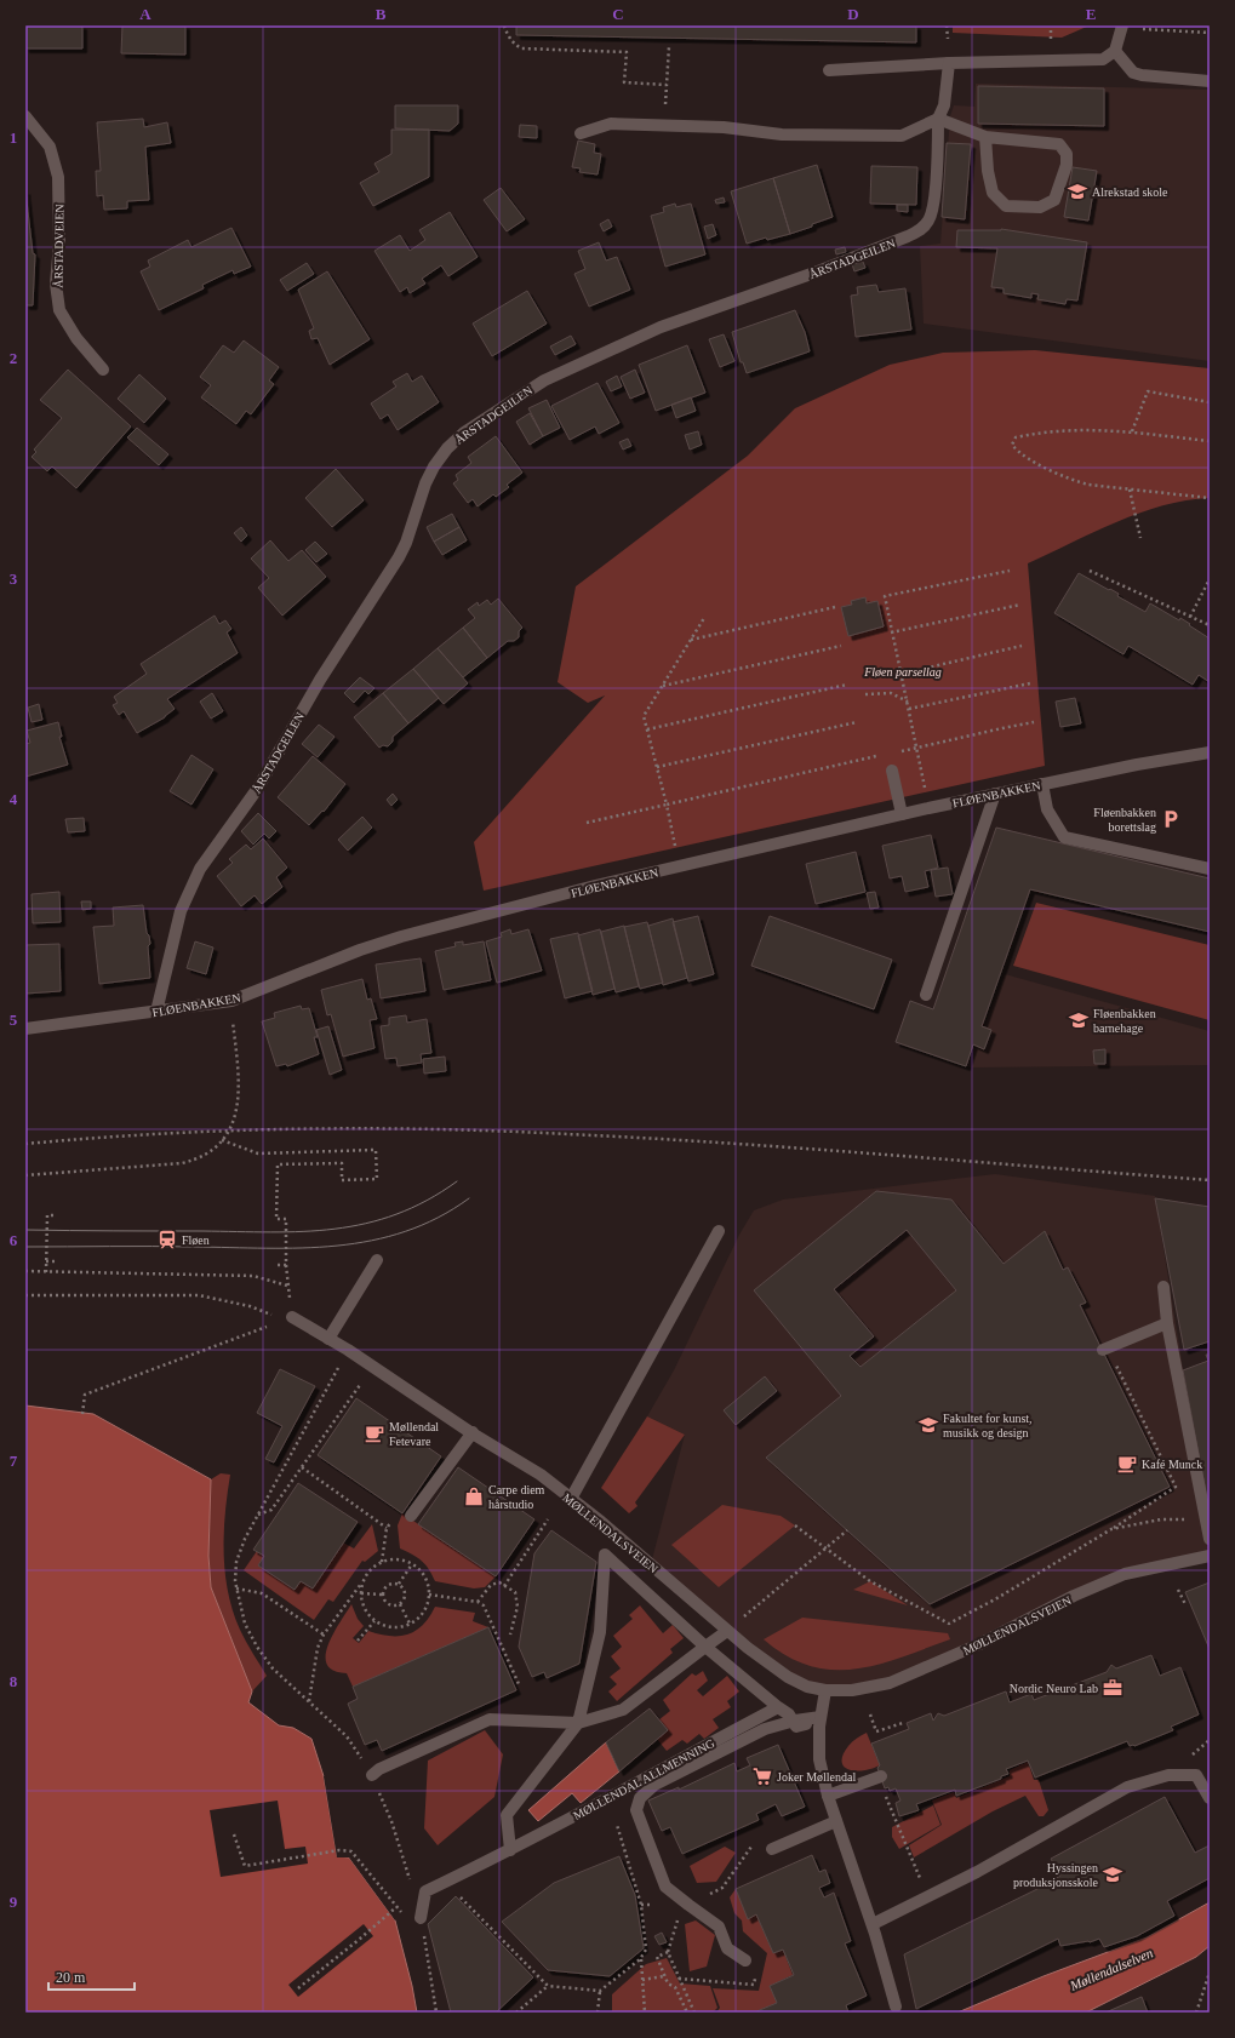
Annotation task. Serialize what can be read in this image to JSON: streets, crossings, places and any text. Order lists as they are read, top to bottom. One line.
{"streets":{"street":["ÅRSTADVEIEN","ÅRSTADGEILEN","FLØENBAKKEN","MØLLENDALSVEIEN","MØLLENDAL ALLMENNING"]},"crossings":[["ÅRSTADGEILEN","FLØENBAKKEN"]],"water":["Møllendalselven"],"parks":["Fløen parsellag"],"places":{"school or university":["Alrekstad skole","Fløenbakken barnehage","Fakultet for kunst, musikk og design","Hyssingen produksjonsskole"],"parking":["Fløenbakken borettslag"],"station":["Fløen"],"cafe":["Møllendal Fetevare","Kafé Munck"],"shop":["Carpe diem hårstudio"],"office":["Nordic Neuro Lab"],"supermarket":["Joker Møllendal"]},"scale_bar":"20 m","grid":{"columns":["A","B","C","D","E"],"rows":["1","2","3","4","5","6","7","8","9"]}}
